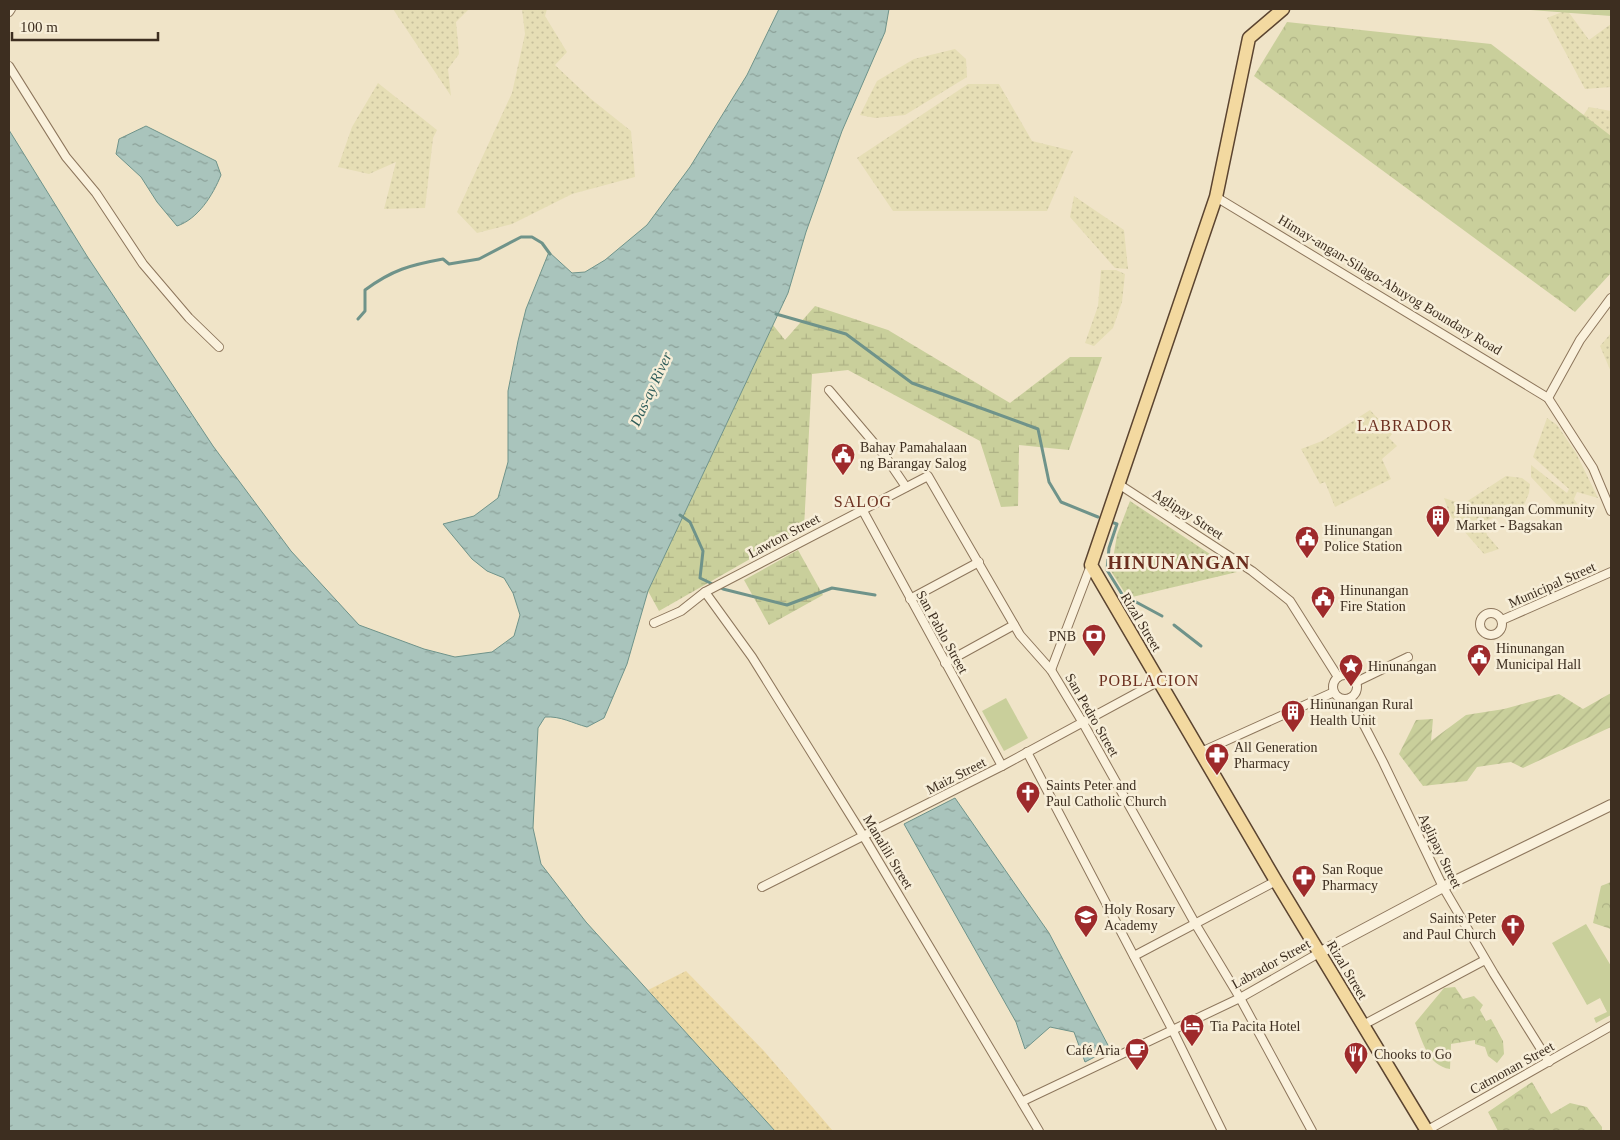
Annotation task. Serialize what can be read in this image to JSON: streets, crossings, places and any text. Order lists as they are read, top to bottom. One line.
{"streets":{"main road":["Rizal Street"],"street":["Himay-angan-Silago-Abuyog Boundary Road","Aglipay Street","Lawton Street","Municipal Street","San Pablo Street","San Pedro Street","Maiz Street","Manalili Street","Labrador Street","Catmonan Street"]},"crossings":[["Aglipay Street","Labrador Street"],["Aglipay Street","Catmonan Street"],["Lawton Street","San Pablo Street"],["Lawton Street","San Pedro Street"],["Lawton Street","Manalili Street"],["Rizal Street","Maiz Street"],["Rizal Street","Labrador Street"],["Rizal Street","Catmonan Street"],["San Pablo Street","Maiz Street"],["San Pedro Street","Maiz Street"],["San Pedro Street","Labrador Street"],["Maiz Street","Manalili Street"],["Manalili Street","Labrador Street"]],"districts":["LABRADOR","SALOG","HINUNANGAN","POBLACION"],"water":["Das-ay River"],"places":{"public building":["Bahay Pamahalaan ng Barangay Salog","Hinunangan Police Station","Hinunangan Fire Station","Hinunangan Municipal Hall"],"building":["Hinunangan Community Market - Bagsakan","Hinunangan Rural Health Unit"],"bank":["PNB"],"place":["Hinunangan"],"pharmacy":["All Generation Pharmacy","San Roque Pharmacy"],"church":["Saints Peter and Paul Catholic Church","Saints Peter and Paul Church"],"school or university":["Holy Rosary Academy"],"hotel":["Tia Pacita Hotel"],"cafe":["Café Aria"],"restaurant":["Chooks to Go"]},"scale_bar":"100 m"}
